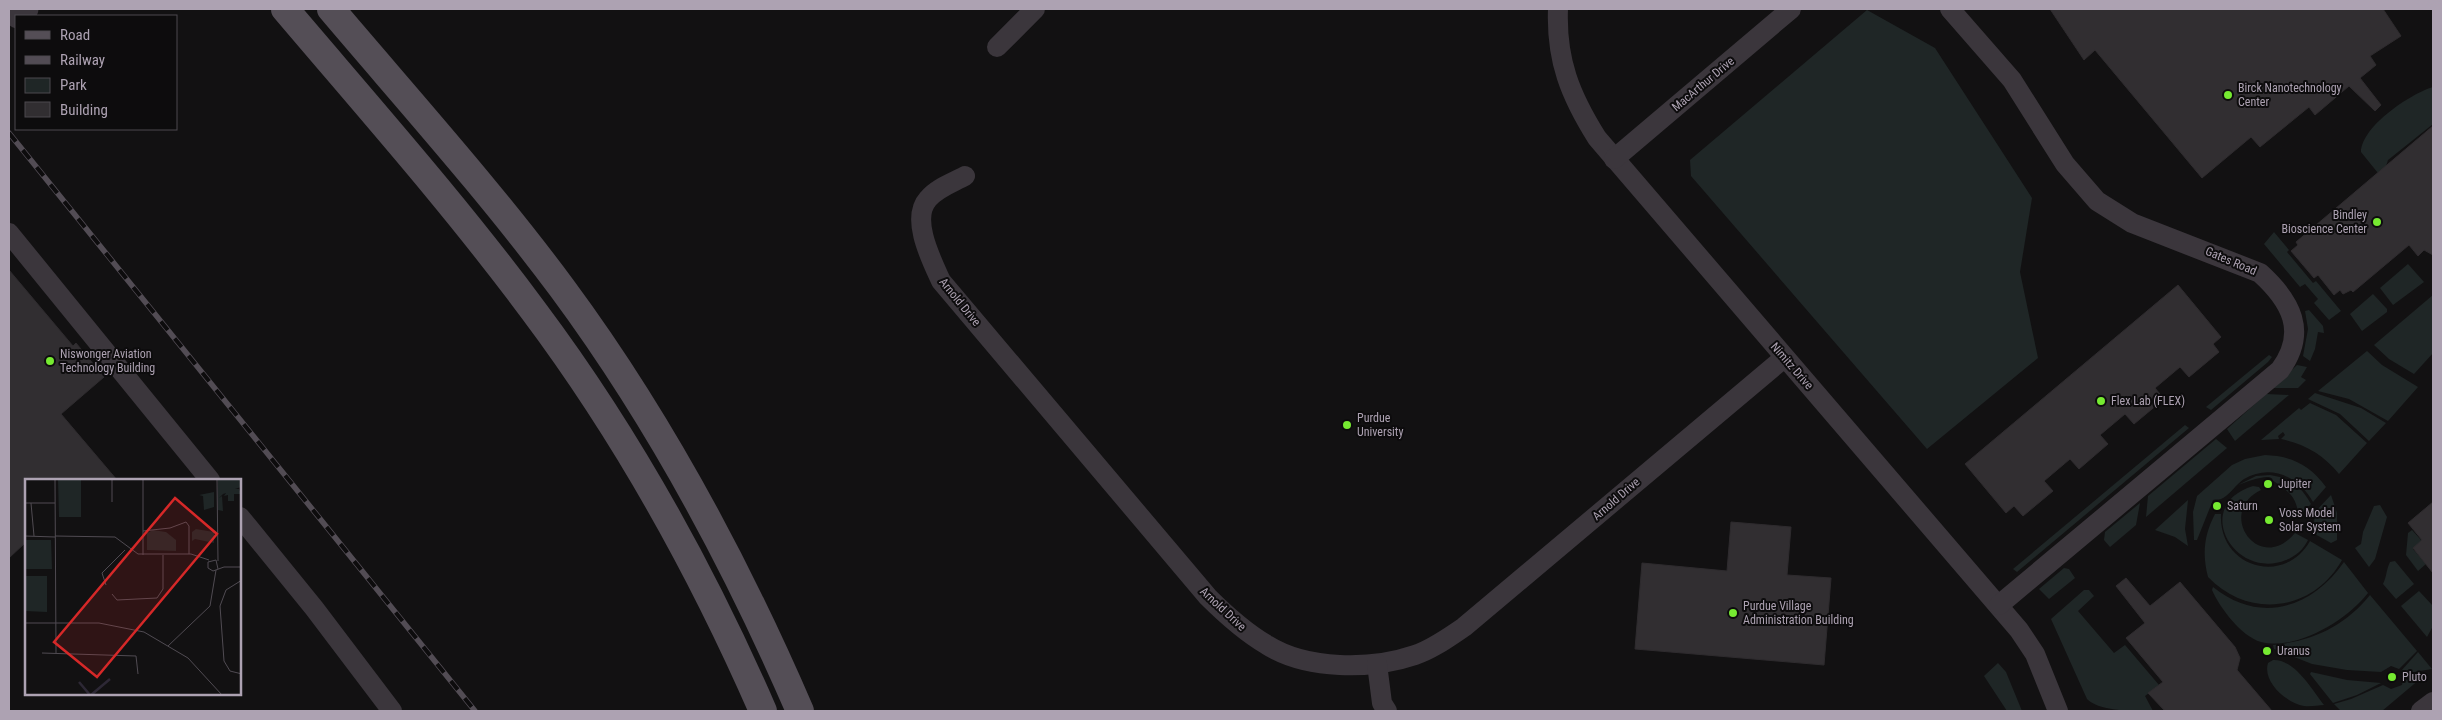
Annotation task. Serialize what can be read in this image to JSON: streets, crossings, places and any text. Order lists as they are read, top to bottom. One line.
{"streets":{"street":["MacArthur Drive","Gates Road","Arnold Drive","Nimitz Drive"]},"crossings":[["MacArthur Drive","Nimitz Drive"],["Gates Road","Nimitz Drive"],["Arnold Drive","Nimitz Drive"]],"places":["Birck Nanotechnology Center","Bindley Bioscience Center","Niswonger Aviation Technology Building","Flex Lab (FLEX)","Purdue University","Jupiter","Saturn","Voss Model Solar System","Purdue Village Administration Building","Uranus","Pluto"],"legend":["Road","Railway","Park","Building"]}
